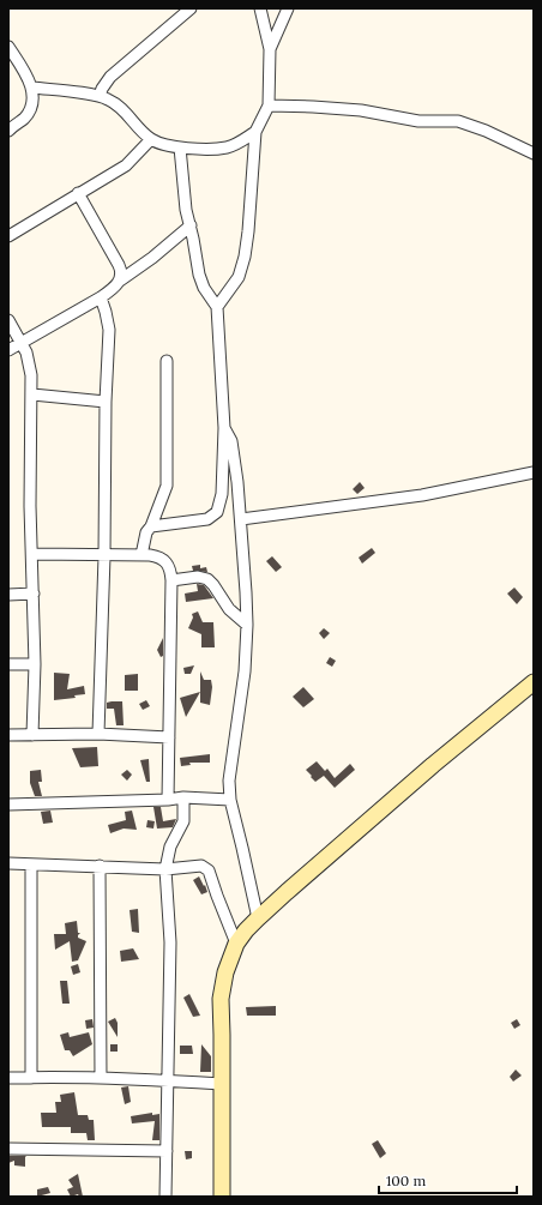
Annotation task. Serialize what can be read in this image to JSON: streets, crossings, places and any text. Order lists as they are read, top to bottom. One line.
{"scale_bar":"100 m"}
